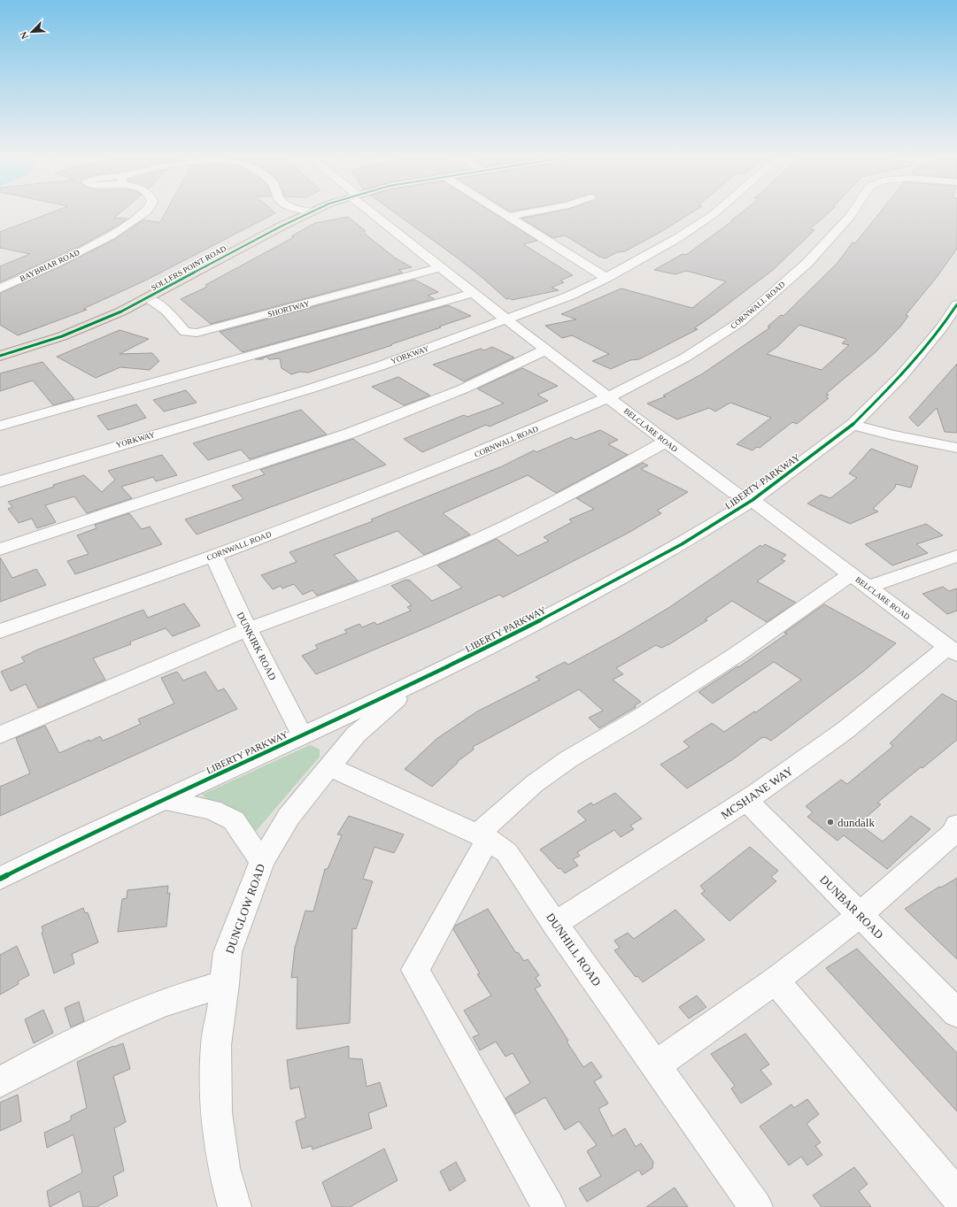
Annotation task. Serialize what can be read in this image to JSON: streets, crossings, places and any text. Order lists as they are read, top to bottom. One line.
{"streets":{"main road":["SOLLERS POINT ROAD"],"street":["BAYBRIAR ROAD","CORNWALL ROAD","SHORTWAY","YORKWAY","BELCLARE ROAD","LIBERTY PARKWAY","DUNKIRK ROAD","MCSHANE WAY","DUNBAR ROAD","DUNGLOW ROAD","DUNHILL ROAD"]},"crossings":[["SOLLERS POINT ROAD","SHORTWAY"],["CORNWALL ROAD","BELCLARE ROAD"],["CORNWALL ROAD","DUNKIRK ROAD"],["SHORTWAY","BELCLARE ROAD"],["YORKWAY","BELCLARE ROAD"],["BELCLARE ROAD","LIBERTY PARKWAY"],["BELCLARE ROAD","MCSHANE WAY"],["LIBERTY PARKWAY","DUNKIRK ROAD"],["LIBERTY PARKWAY","DUNGLOW ROAD"],["MCSHANE WAY","DUNBAR ROAD"],["MCSHANE WAY","DUNHILL ROAD"],["DUNGLOW ROAD","DUNHILL ROAD"]],"places":["dundalk"],"north":"bottom left"}
